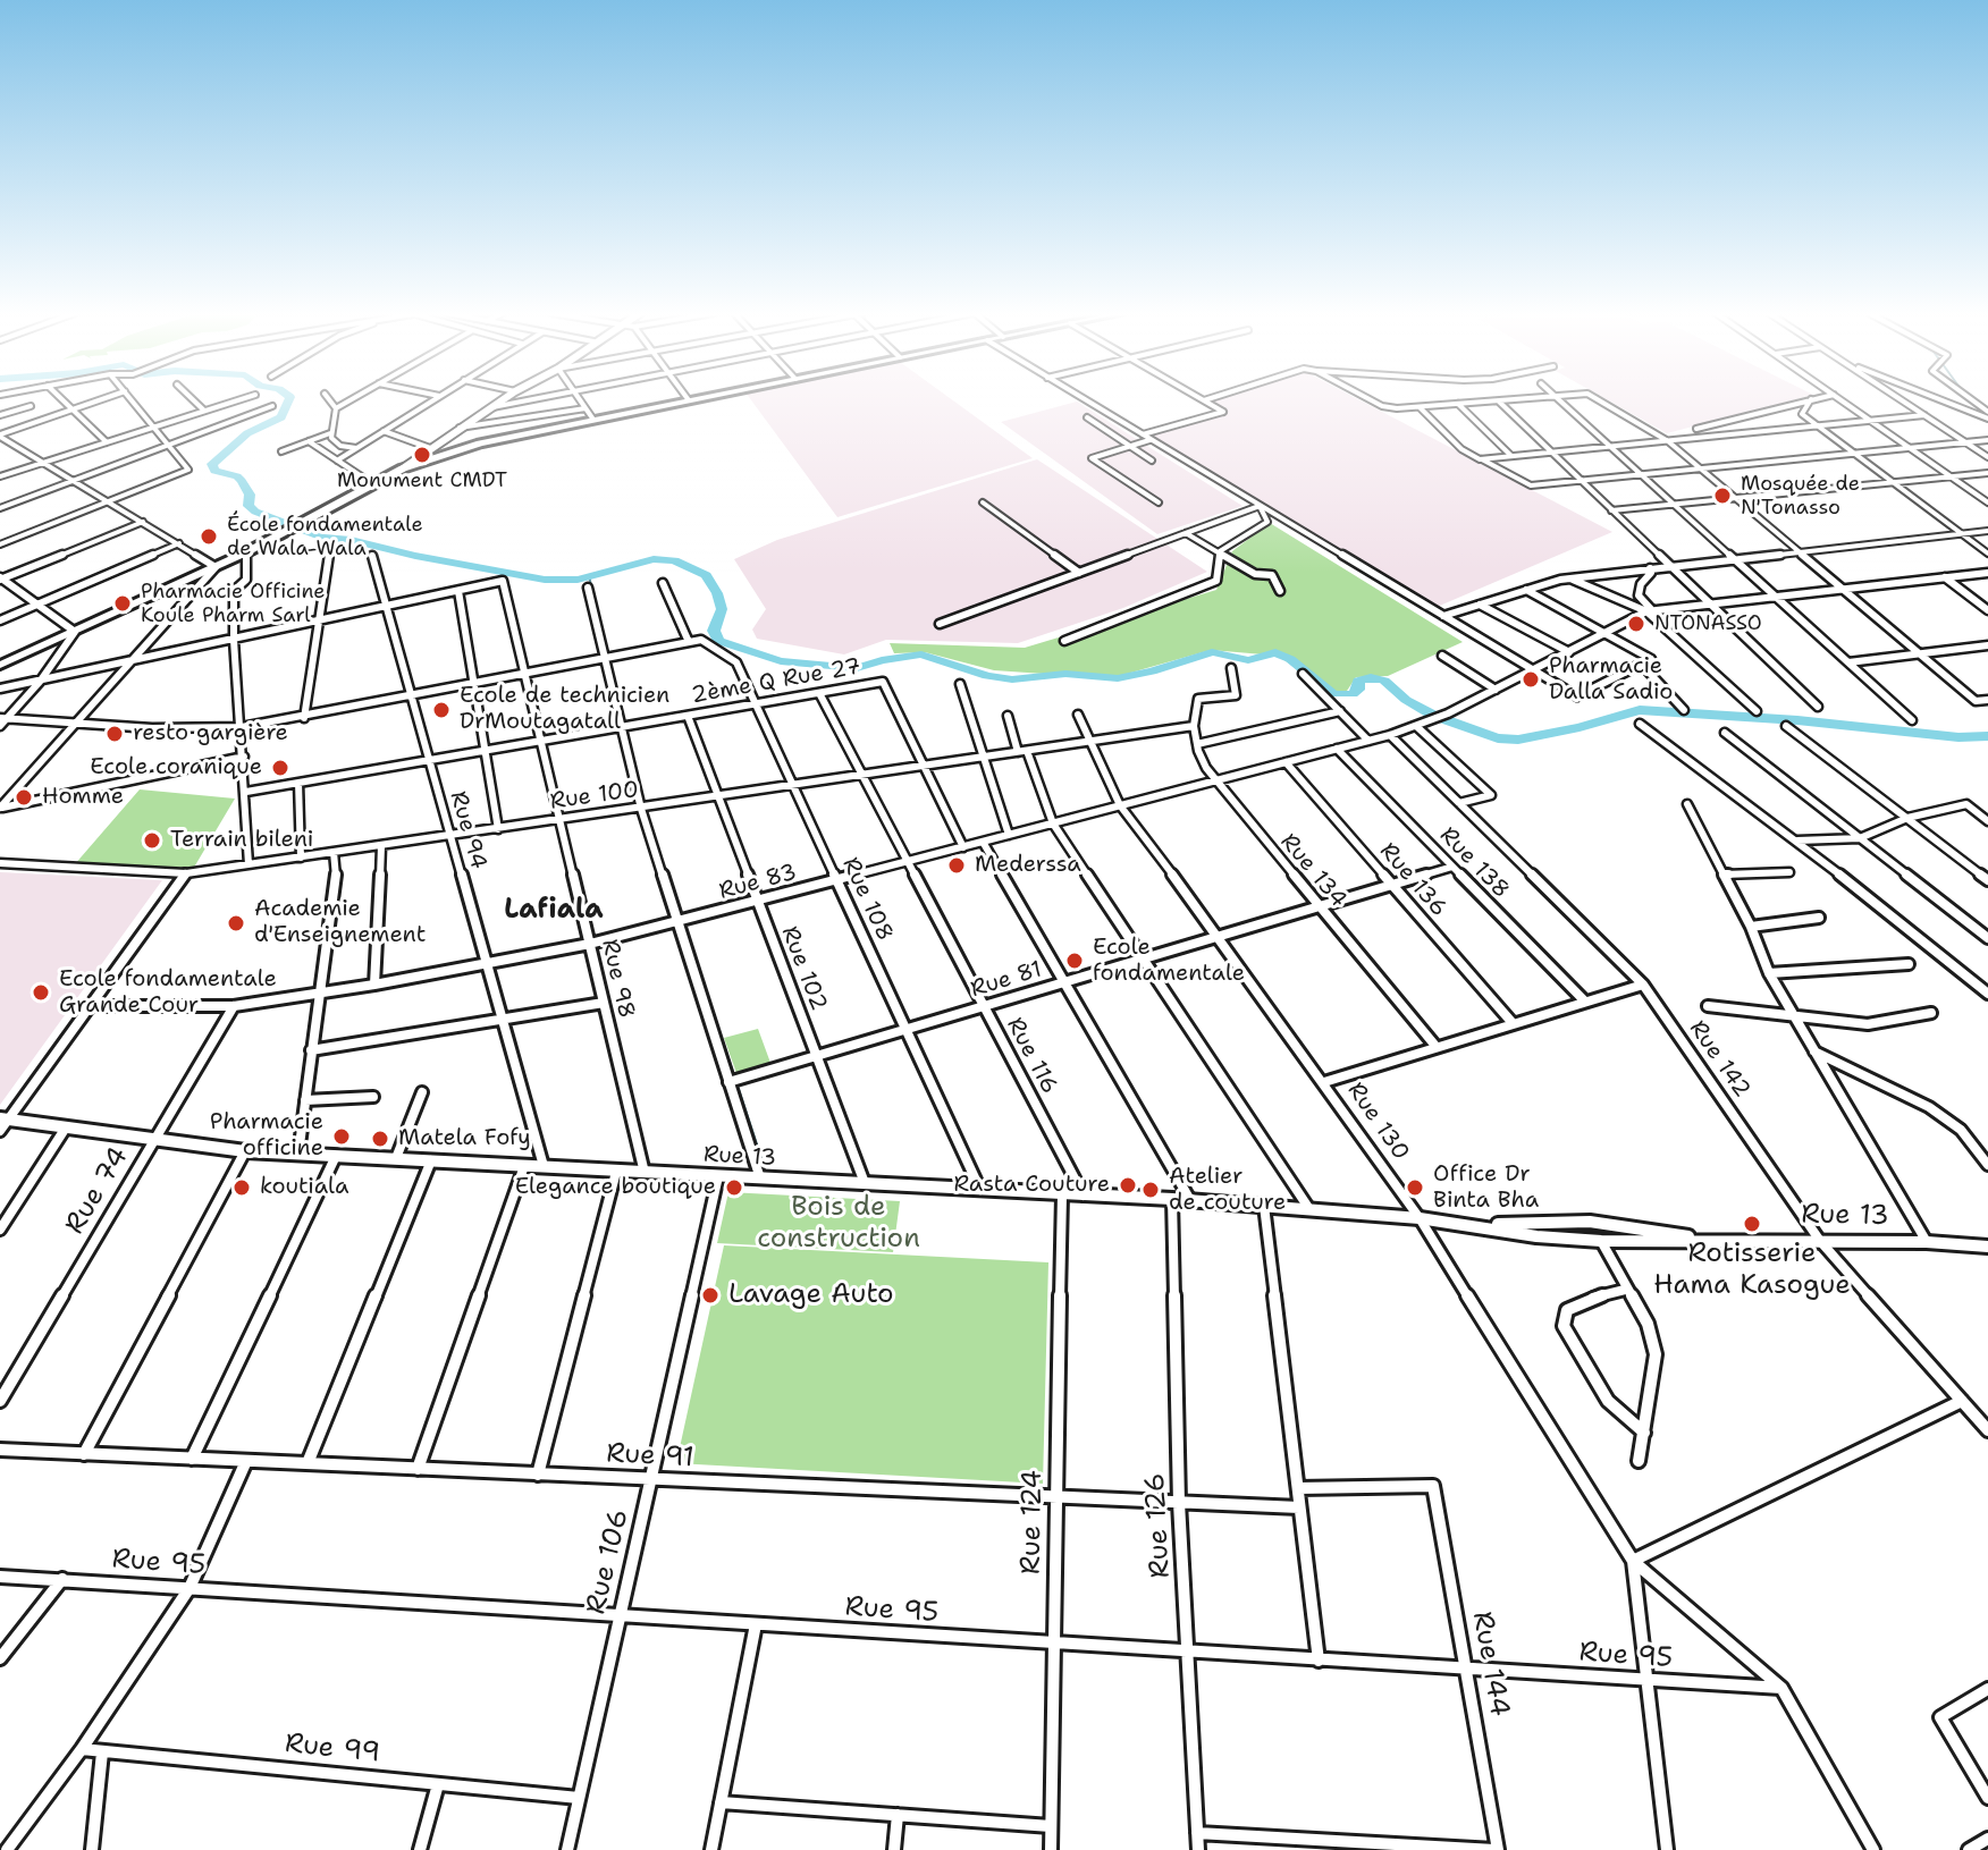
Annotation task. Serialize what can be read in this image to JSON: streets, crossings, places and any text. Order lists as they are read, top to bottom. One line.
{"streets":{"street":["2ème Q Rue 27","Rue 100","Rue 94","Rue 138","Rue 134","Rue 136","Rue 83","Rue 108","Rue 102","Rue 98","Rue 81","Rue 116","Rue 142","Rue 130","Rue 13","Rue 74","Rue 91","Rue 124","Rue 126","Rue 106","Rue 95","Rue 144","Rue 99"]},"crossings":[["2ème Q Rue 27","Rue 100"],["2ème Q Rue 27","Rue 94"],["2ème Q Rue 27","Rue 108"],["2ème Q Rue 27","Rue 102"],["2ème Q Rue 27","Rue 98"],["2ème Q Rue 27","Rue 116"],["Rue 100","Rue 94"],["Rue 100","Rue 134"],["Rue 100","Rue 108"],["Rue 100","Rue 102"],["Rue 100","Rue 98"],["Rue 100","Rue 116"],["Rue 100","Rue 130"],["Rue 94","Rue 83"],["Rue 94","Rue 13"],["Rue 138","Rue 83"],["Rue 138","Rue 81"],["Rue 134","Rue 83"],["Rue 134","Rue 81"],["Rue 136","Rue 83"],["Rue 136","Rue 81"],["Rue 83","Rue 108"],["Rue 83","Rue 102"],["Rue 83","Rue 98"],["Rue 83","Rue 116"],["Rue 83","Rue 142"],["Rue 83","Rue 130"],["Rue 83","Rue 74"],["Rue 108","Rue 81"],["Rue 108","Rue 13"],["Rue 102","Rue 81"],["Rue 102","Rue 13"],["Rue 98","Rue 13"],["Rue 81","Rue 116"],["Rue 81","Rue 130"],["Rue 116","Rue 13"],["Rue 142","Rue 13"],["Rue 130","Rue 13"],["Rue 13","Rue 74"],["Rue 13","Rue 124"],["Rue 13","Rue 126"],["Rue 13","Rue 106"],["Rue 91","Rue 124"],["Rue 91","Rue 126"],["Rue 91","Rue 106"],["Rue 124","Rue 95"],["Rue 126","Rue 95"],["Rue 106","Rue 95"],["Rue 106","Rue 99"],["Rue 95","Rue 144"]],"districts":["Lafiala"],"parks":["Bois de construction"],"places":["Monument CMDT","Mosquée de N'Tonasso","École fondamentale de Wala-Wala","Pharmacie Officine Koule Pharm Sarl","NTONASSO","Pharmacie Dalla Sadio","Ecole de technicien DrMoutagatall","resto gargière","Ecole coranique","Homme","Terrain bileni","Mederssa","Academie d'Enseignement","Ecole fondamentale","Ecole fondamentale Grande Cour","Pharmacie officine","Matela Fofy","Rasta Couture","koutiala","Elegance boutique","Office Dr Binta Bha","Atelier de couture","Rotisserie Hama Kasogue","Lavage Auto"]}
